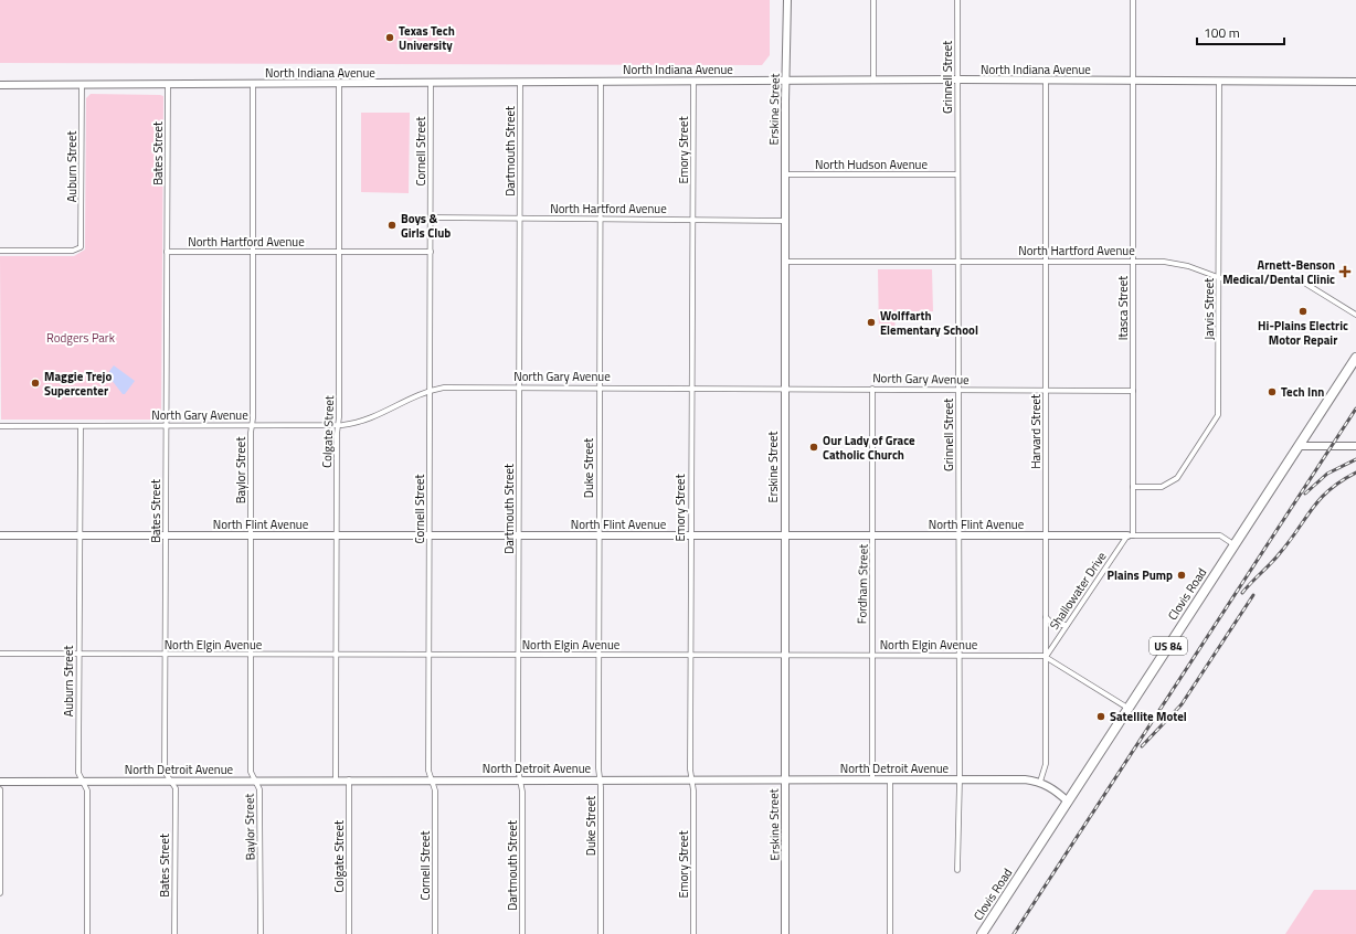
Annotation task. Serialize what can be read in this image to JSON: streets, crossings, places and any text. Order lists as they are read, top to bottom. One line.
{"streets":{"highway":["Clovis Road","US 84"],"street":["North Indiana Avenue","Grinnell Street","Erskine Street","Emory Street","Cornell Street","Dartmouth Street","Bates Street","North Hudson Avenue","Auburn Street","North Hartford Avenue","Itasca Street","Jarvis Street","North Gary Avenue","Colgate Street","Harvard Street","Duke Street","Baylor Street","North Flint Avenue","Fordham Street","Shallowater Drive","North Elgin Avenue","North Detroit Avenue"]},"crossings":[["North Indiana Avenue","Grinnell Street"],["North Indiana Avenue","Erskine Street"],["North Indiana Avenue","Emory Street"],["North Indiana Avenue","Cornell Street"],["North Indiana Avenue","Dartmouth Street"],["North Indiana Avenue","Bates Street"],["North Indiana Avenue","Auburn Street"],["North Indiana Avenue","Itasca Street"],["North Indiana Avenue","Jarvis Street"],["North Indiana Avenue","Colgate Street"],["North Indiana Avenue","Harvard Street"],["North Indiana Avenue","Duke Street"],["North Indiana Avenue","Baylor Street"],["Grinnell Street","North Hudson Avenue"],["Grinnell Street","North Hartford Avenue"],["Grinnell Street","North Gary Avenue"],["Grinnell Street","North Flint Avenue"],["Grinnell Street","North Elgin Avenue"],["Grinnell Street","North Detroit Avenue"],["Erskine Street","North Hudson Avenue"],["Erskine Street","North Hartford Avenue"],["Erskine Street","North Gary Avenue"],["Erskine Street","North Flint Avenue"],["Erskine Street","North Elgin Avenue"],["Erskine Street","North Detroit Avenue"],["Emory Street","North Hartford Avenue"],["Emory Street","North Gary Avenue"],["Emory Street","North Flint Avenue"],["Emory Street","North Elgin Avenue"],["Emory Street","North Detroit Avenue"],["Cornell Street","North Hartford Avenue"],["Cornell Street","North Gary Avenue"],["Cornell Street","North Flint Avenue"],["Cornell Street","North Elgin Avenue"],["Cornell Street","North Detroit Avenue"],["Dartmouth Street","North Hartford Avenue"],["Dartmouth Street","North Gary Avenue"],["Dartmouth Street","North Flint Avenue"],["Dartmouth Street","North Elgin Avenue"],["Dartmouth Street","North Detroit Avenue"],["Bates Street","North Hartford Avenue"],["Bates Street","North Gary Avenue"],["Bates Street","North Flint Avenue"],["Bates Street","North Elgin Avenue"],["Bates Street","North Detroit Avenue"],["Auburn Street","North Gary Avenue"],["Auburn Street","North Flint Avenue"],["Auburn Street","North Elgin Avenue"],["Auburn Street","North Detroit Avenue"],["North Hartford Avenue","Itasca Street"],["North Hartford Avenue","Jarvis Street"],["North Hartford Avenue","Colgate Street"],["North Hartford Avenue","Harvard Street"],["North Hartford Avenue","Duke Street"],["North Hartford Avenue","Baylor Street"],["Itasca Street","Jarvis Street"],["Itasca Street","North Gary Avenue"],["Itasca Street","North Flint Avenue"],["Itasca Street","Shallowater Drive"],["North Gary Avenue","Colgate Street"],["North Gary Avenue","Harvard Street"],["North Gary Avenue","Duke Street"],["North Gary Avenue","Baylor Street"],["North Gary Avenue","Fordham Street"],["Colgate Street","North Flint Avenue"],["Colgate Street","North Elgin Avenue"],["Colgate Street","North Detroit Avenue"],["Harvard Street","North Flint Avenue"],["Harvard Street","Shallowater Drive"],["Harvard Street","North Elgin Avenue"],["Harvard Street","North Detroit Avenue"],["Duke Street","North Flint Avenue"],["Duke Street","North Elgin Avenue"],["Duke Street","North Detroit Avenue"],["Baylor Street","North Flint Avenue"],["Baylor Street","North Elgin Avenue"],["Baylor Street","North Detroit Avenue"],["North Flint Avenue","Fordham Street"],["North Flint Avenue","Shallowater Drive"],["North Flint Avenue","Clovis Road"],["Fordham Street","North Elgin Avenue"],["Fordham Street","North Detroit Avenue"],["Shallowater Drive","North Elgin Avenue"]],"parks":["Rodgers Park"],"places":{"other":["Texas Tech University","Boys & Girls Club","Hi-Plains Electric Motor Repair","Wolffarth Elementary School","Maggie Trejo Supercenter","Tech Inn","Our Lady of Grace Catholic Church","Plains Pump","Satellite Motel"],"health":["Arnett-Benson Medical/Dental Clinic"]},"scale_bar":"100 m"}
